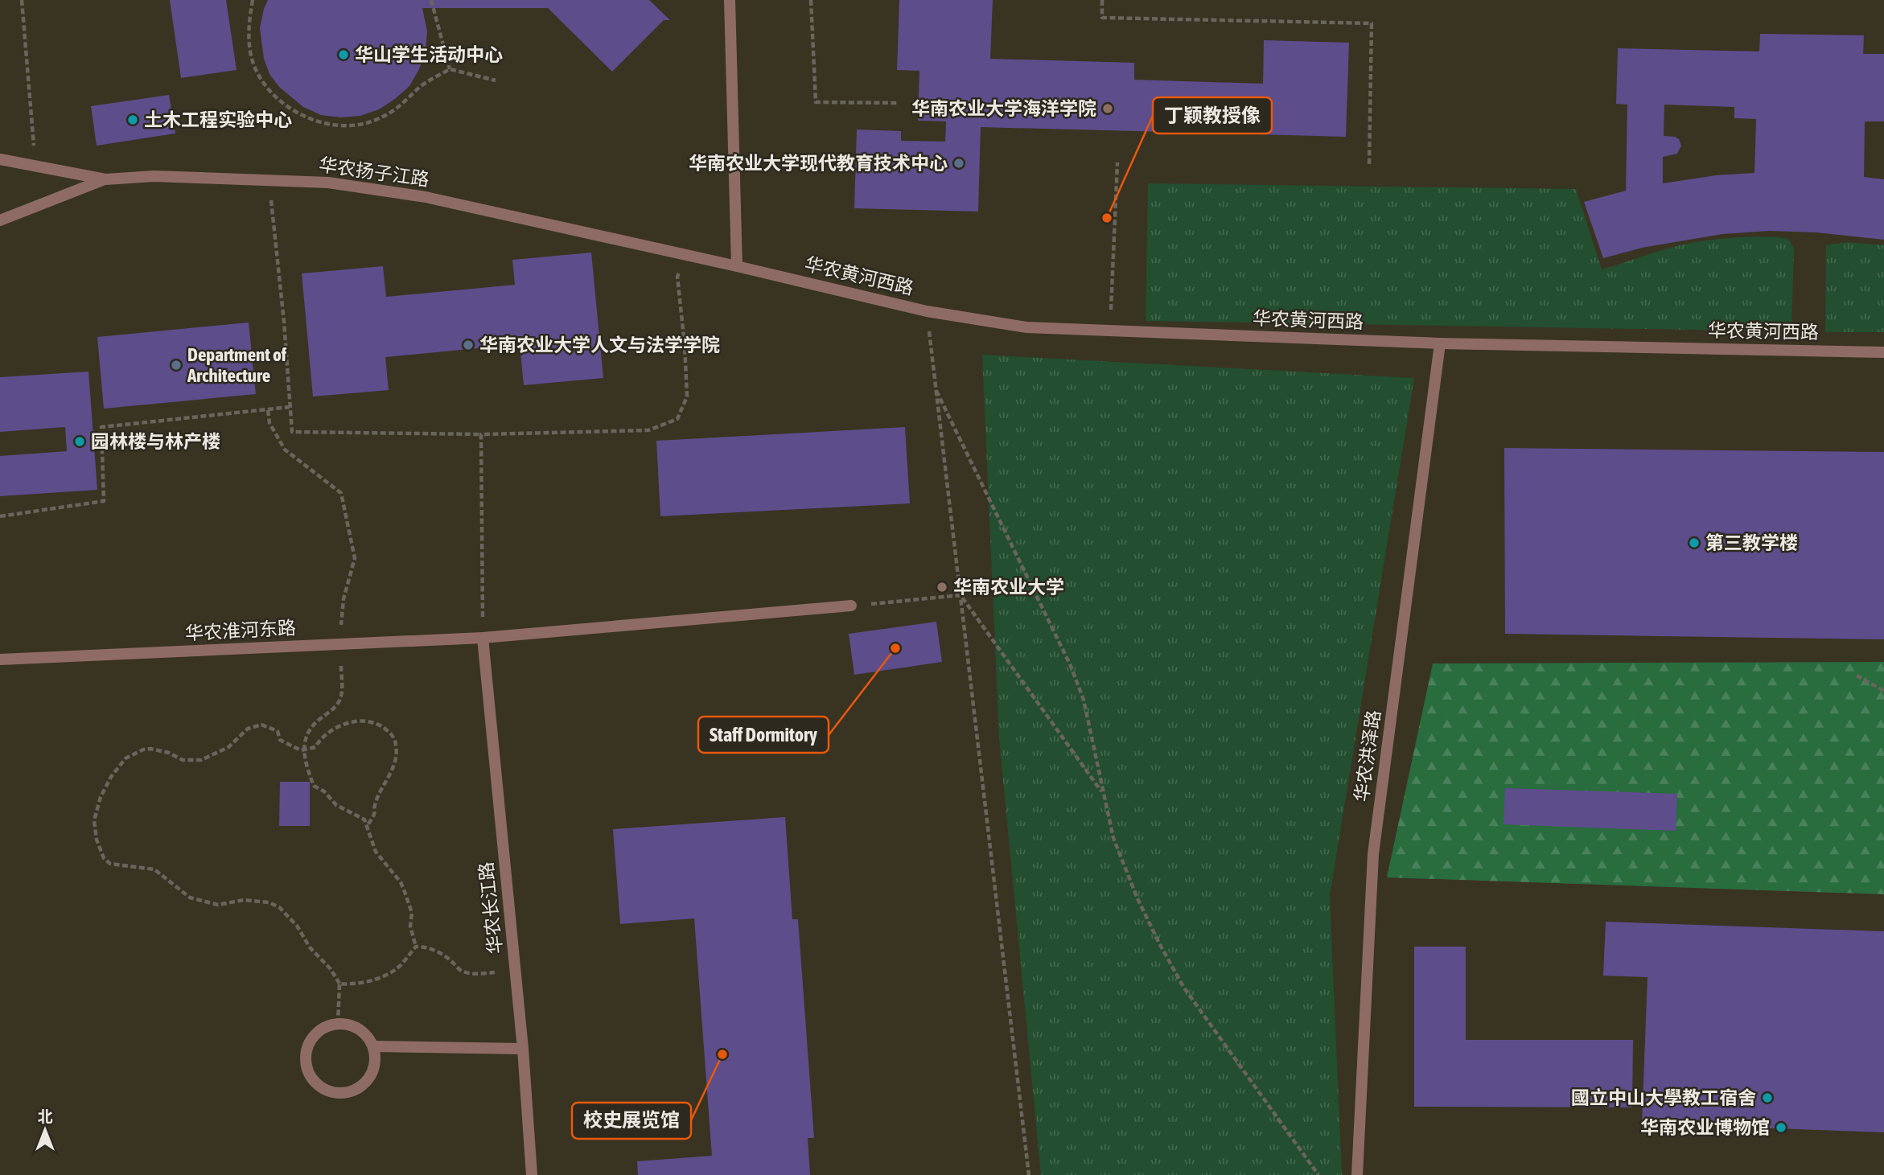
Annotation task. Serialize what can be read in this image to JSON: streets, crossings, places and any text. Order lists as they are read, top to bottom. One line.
{"streets":{"street":["华农扬子江路","华农黄河西路","华农淮河东路","华农洪泽路","华农长江路"]},"crossings":[["华农扬子江路","华农黄河西路"],["华农黄河西路","华农洪泽路"],["华农淮河东路","华农长江路"]],"places":["华山学生活动中心","华南农业大学海洋学院","土木工程实验中心","华南农业大学现代教育技术中心","丁颖教授像","华南农业大学人文与法学学院","Department of Architecture","园林楼与林产楼","第三教学楼","华南农业大学","Staff Dormitory","校史展览馆","國立中山大學教工宿舍","华南农业博物馆"],"north":"top"}
